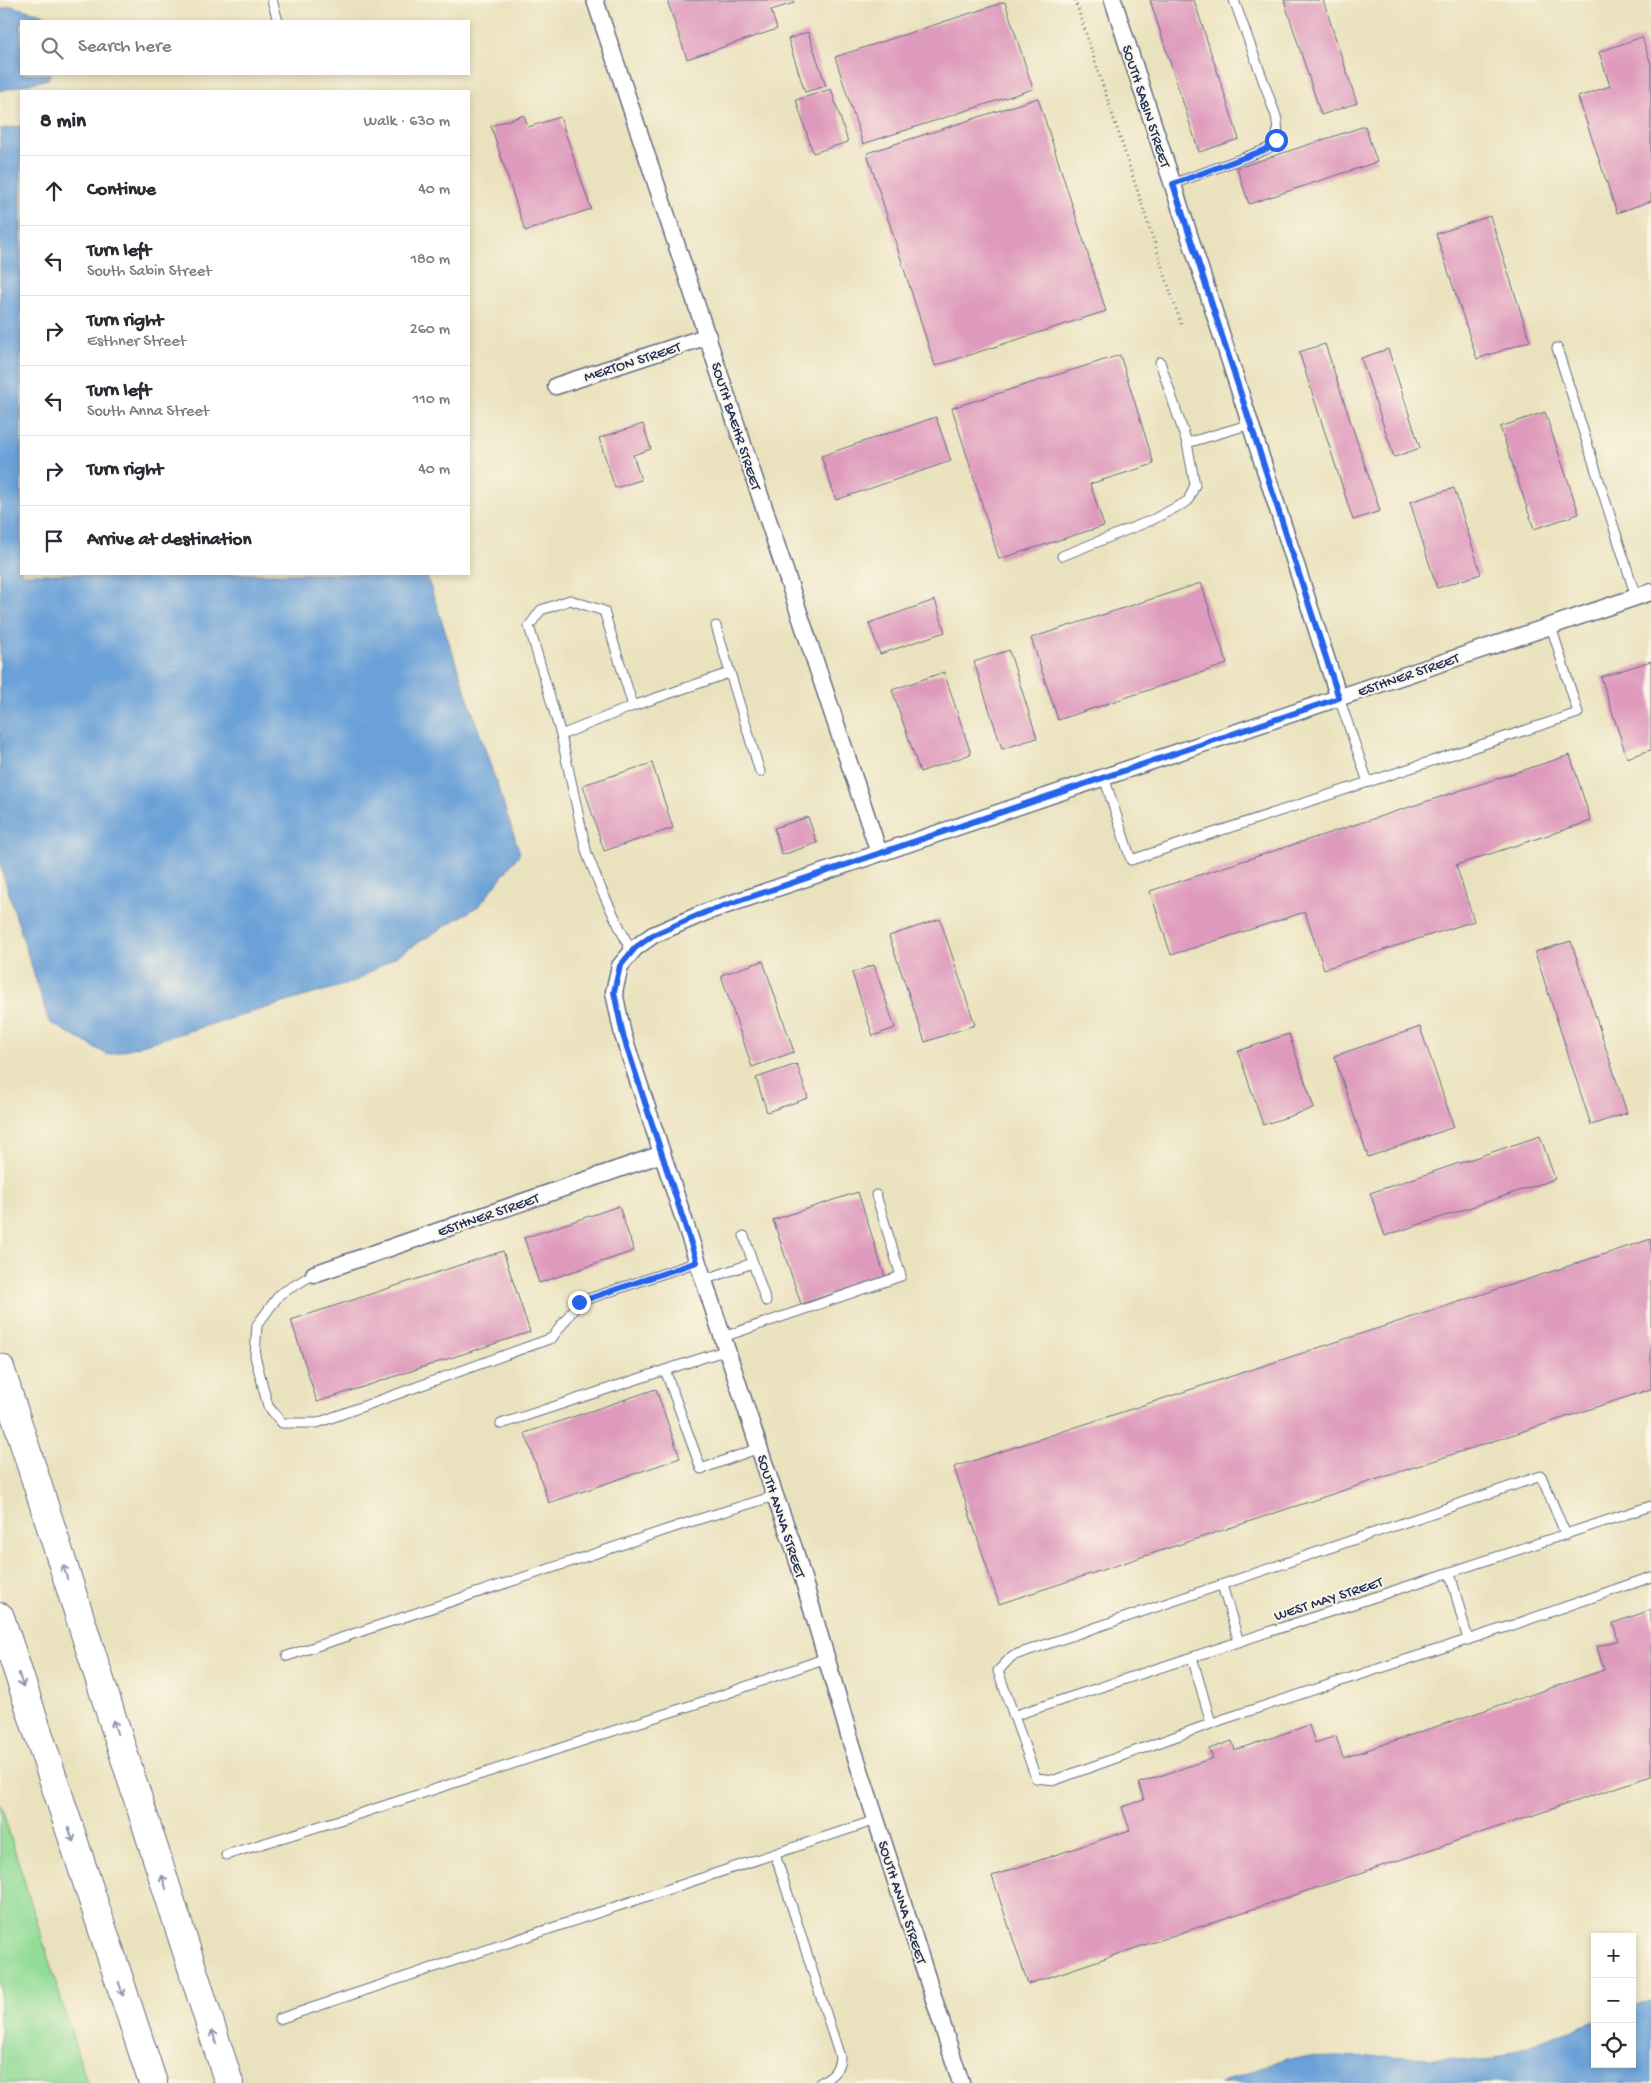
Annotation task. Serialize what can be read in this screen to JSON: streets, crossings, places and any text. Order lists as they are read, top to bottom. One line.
{"streets":{"street":["SOUTH SABIN STREET","MERTON STREET","SOUTH BAEHR STREET","ESTHNER STREET","SOUTH ANNA STREET"],"lane":["WEST MAY STREET"]},"crossings":[["SOUTH SABIN STREET","ESTHNER STREET"],["MERTON STREET","SOUTH BAEHR STREET"],["SOUTH BAEHR STREET","ESTHNER STREET"],["ESTHNER STREET","SOUTH ANNA STREET"]],"page":{"search":"Search here","heading":["8 min","Walk · 630 m"],"list":[["Continue","40 m"],["Turn left","South Sabin Street","180 m"],["Turn right","Esthner Street","260 m"],["Turn left","South Anna Street","110 m"],["Turn right","40 m"],"Arrive at destination"],"map_buttons":["+","−"]}}
